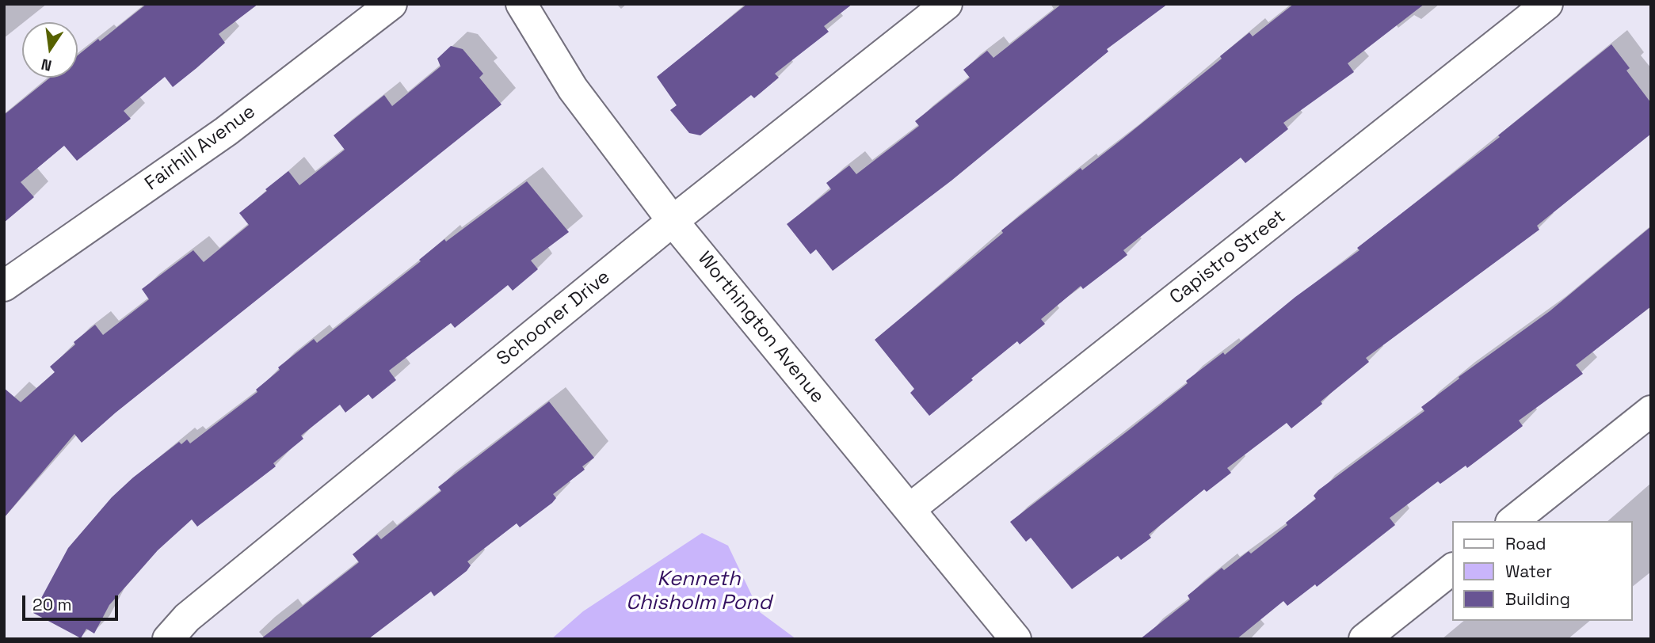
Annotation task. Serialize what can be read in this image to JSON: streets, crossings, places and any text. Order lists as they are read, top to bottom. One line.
{"streets":{"street":["Fairhill Avenue","Capistro Street","Schooner Drive","Worthington Avenue"]},"crossings":[["Capistro Street","Worthington Avenue"],["Schooner Drive","Worthington Avenue"]],"water":["Kenneth Chisholm Pond"],"legend":["Road","Water","Building"],"scale_bar":"20 m","north":"bottom"}
